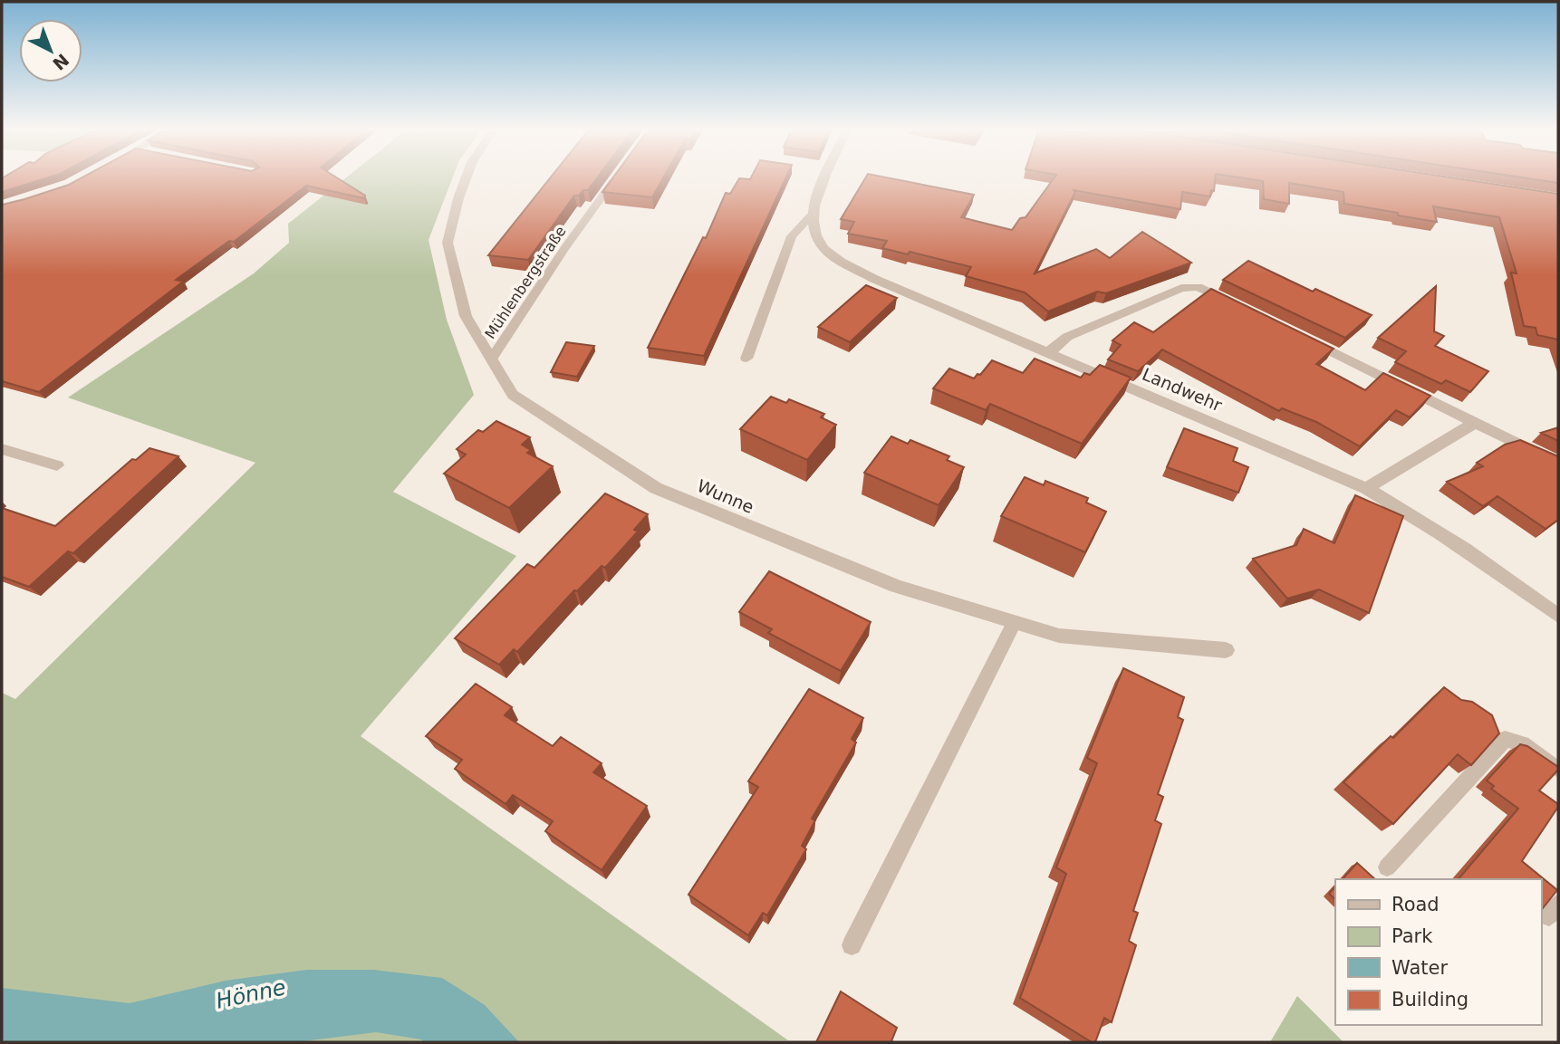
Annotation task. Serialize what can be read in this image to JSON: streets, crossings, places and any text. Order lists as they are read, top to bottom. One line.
{"streets":{"street":["Landwehr","Wunne"],"lane":["Mühlenbergstraße"]},"crossings":[["Mühlenbergstraße","Wunne"]],"water":["Hönne"],"legend":["Road","Park","Water","Building"],"north":"bottom right"}
